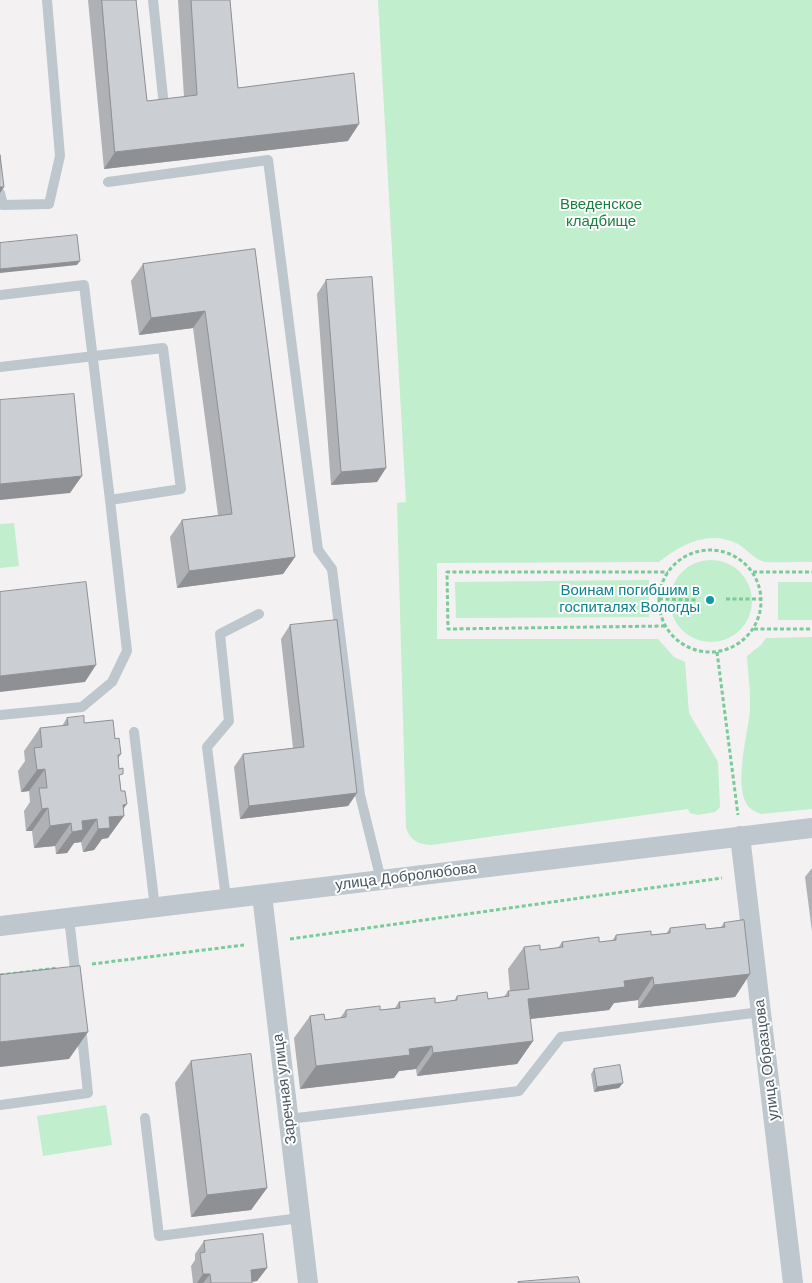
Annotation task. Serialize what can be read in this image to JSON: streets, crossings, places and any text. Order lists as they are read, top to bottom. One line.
{"streets":{"street":["улица Добролюбова","улица Образцова","Заречная улица"]},"crossings":[["улица Добролюбова","улица Образцова"],["улица Добролюбова","Заречная улица"]],"parks":["Введенское кладбище"],"places":["Воинам погибшим в госпиталях Вологды"]}
